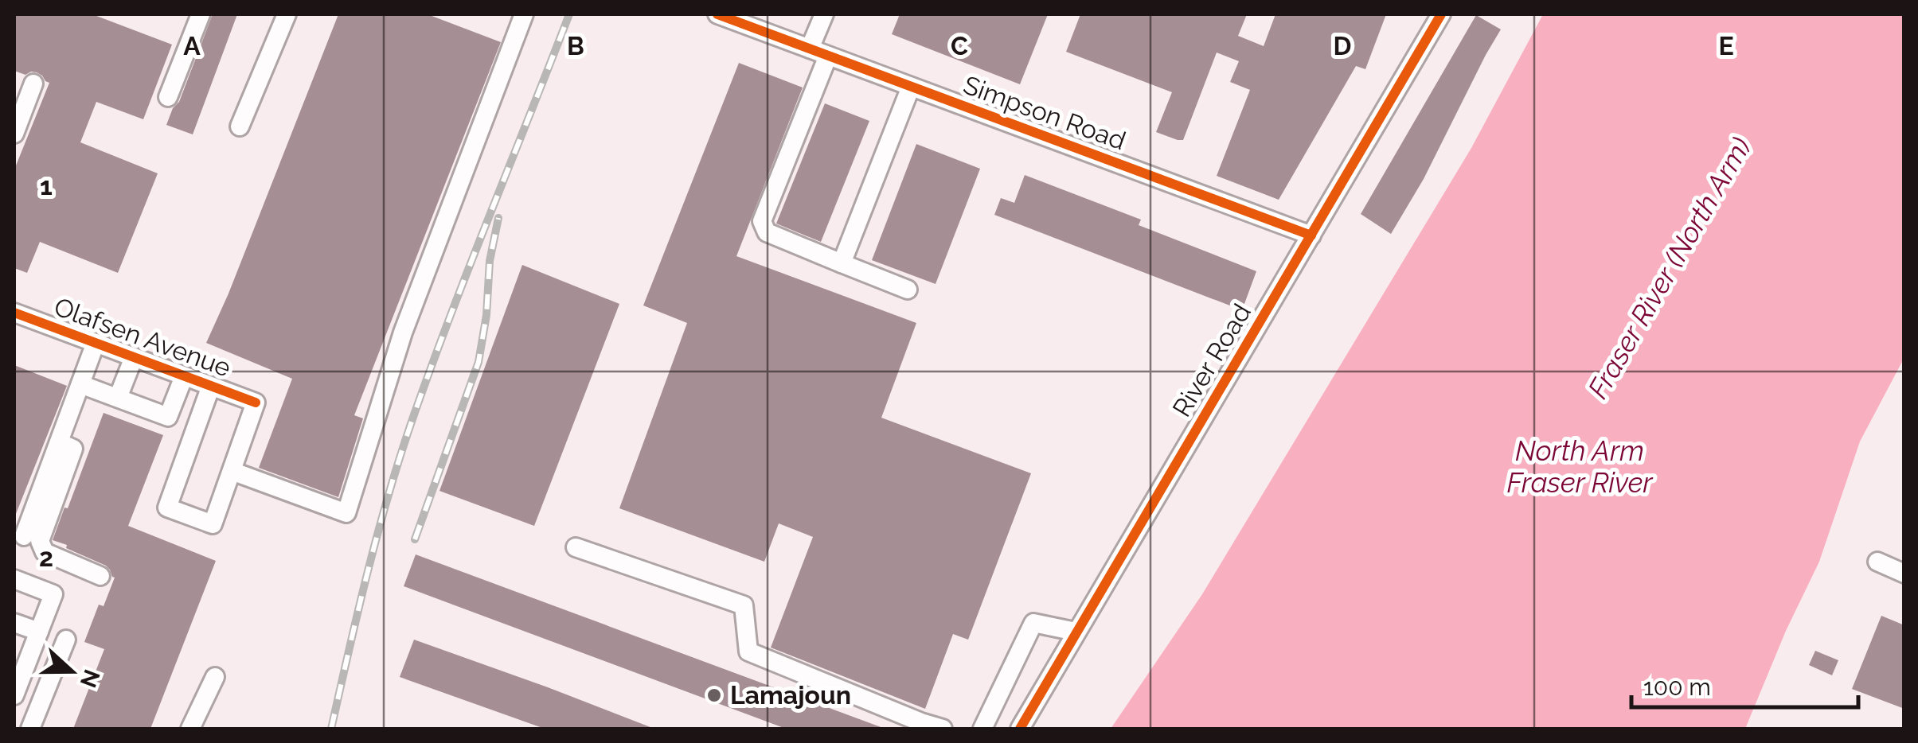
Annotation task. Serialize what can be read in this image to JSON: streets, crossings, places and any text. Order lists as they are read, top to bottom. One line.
{"streets":{"street":["Simpson Road","Olafsen Avenue","River Road"]},"crossings":[["Simpson Road","River Road"]],"water":["Fraser River (North Arm)","North Arm Fraser River"],"places":["Lamajoun"],"scale_bar":"100 m","north":"right","grid":{"columns":["A","B","C","D","E"],"rows":["1","2"]}}
